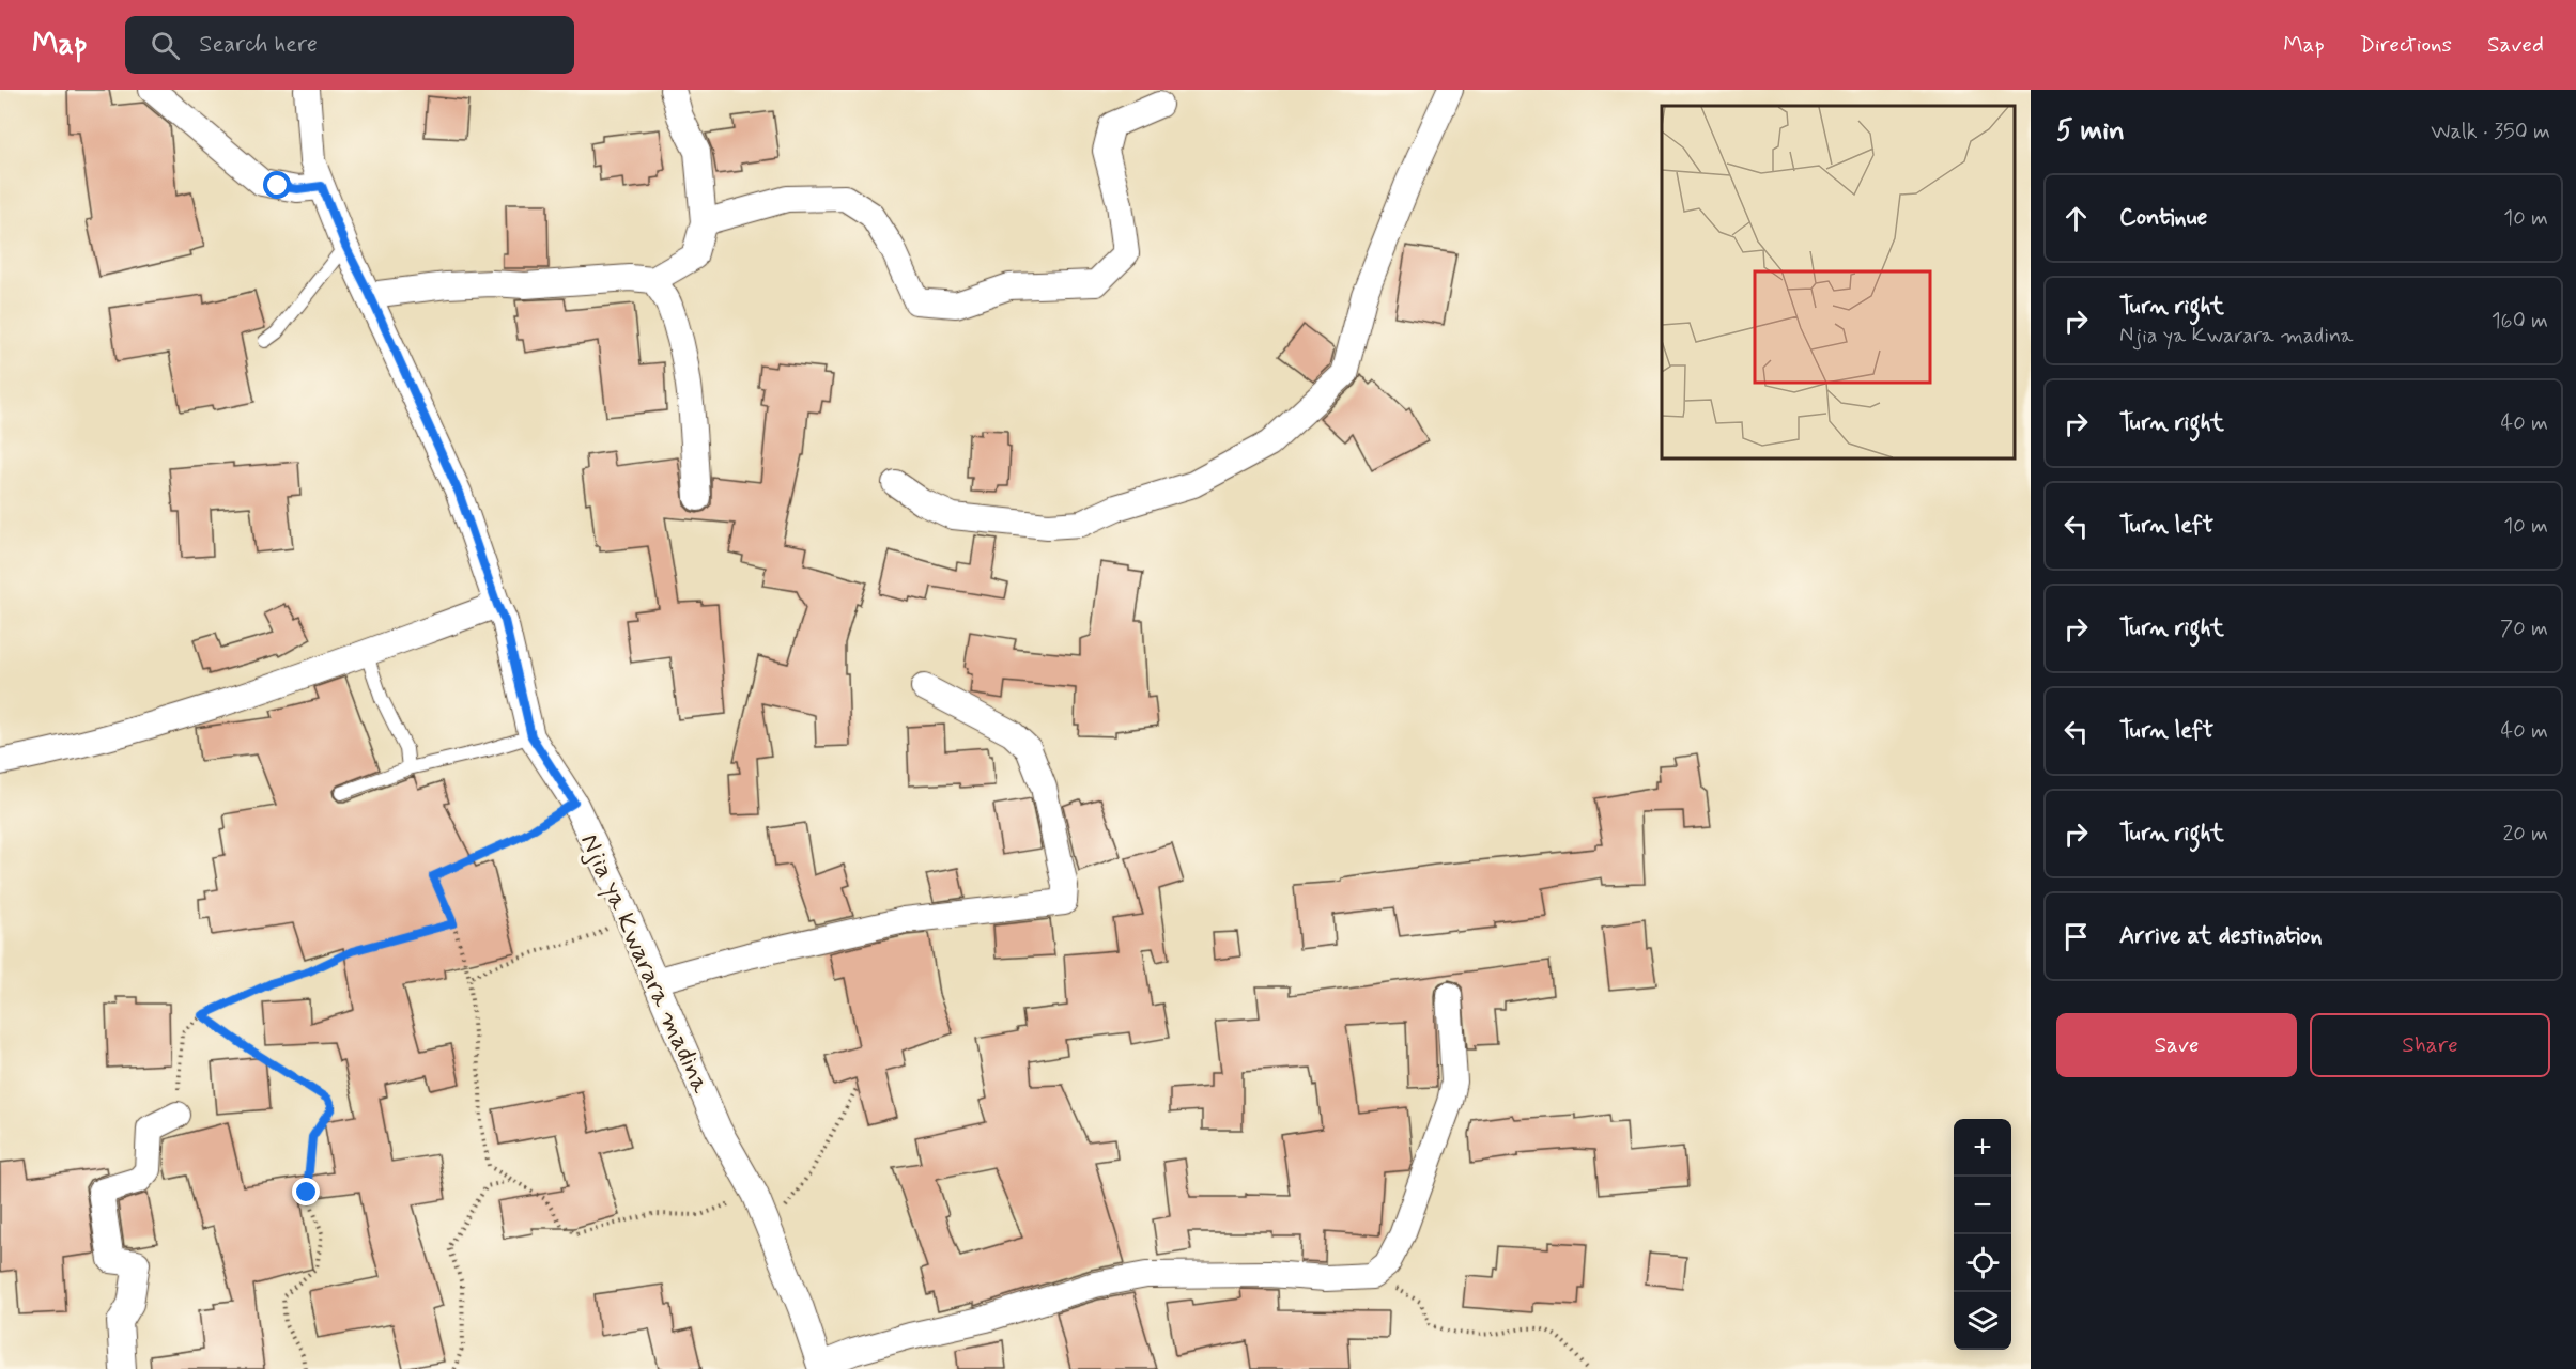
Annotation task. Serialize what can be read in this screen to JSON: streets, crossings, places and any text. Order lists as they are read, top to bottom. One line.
{"streets":{"street":["Njia ya Kwarara madina"]},"page":{"header":"Map","search":"Search here","nav":["Map","Directions","Saved"],"heading":["5 min","Walk · 350 m"],"list":[["Continue","10 m"],["Turn right","Njia ya Kwarara madina","160 m"],["Turn right","40 m"],["Turn left","10 m"],["Turn right","70 m"],["Turn left","40 m"],["Turn right","20 m"],"Arrive at destination"],"buttons":["Save","Share"],"map_buttons":["+","−"]}}
